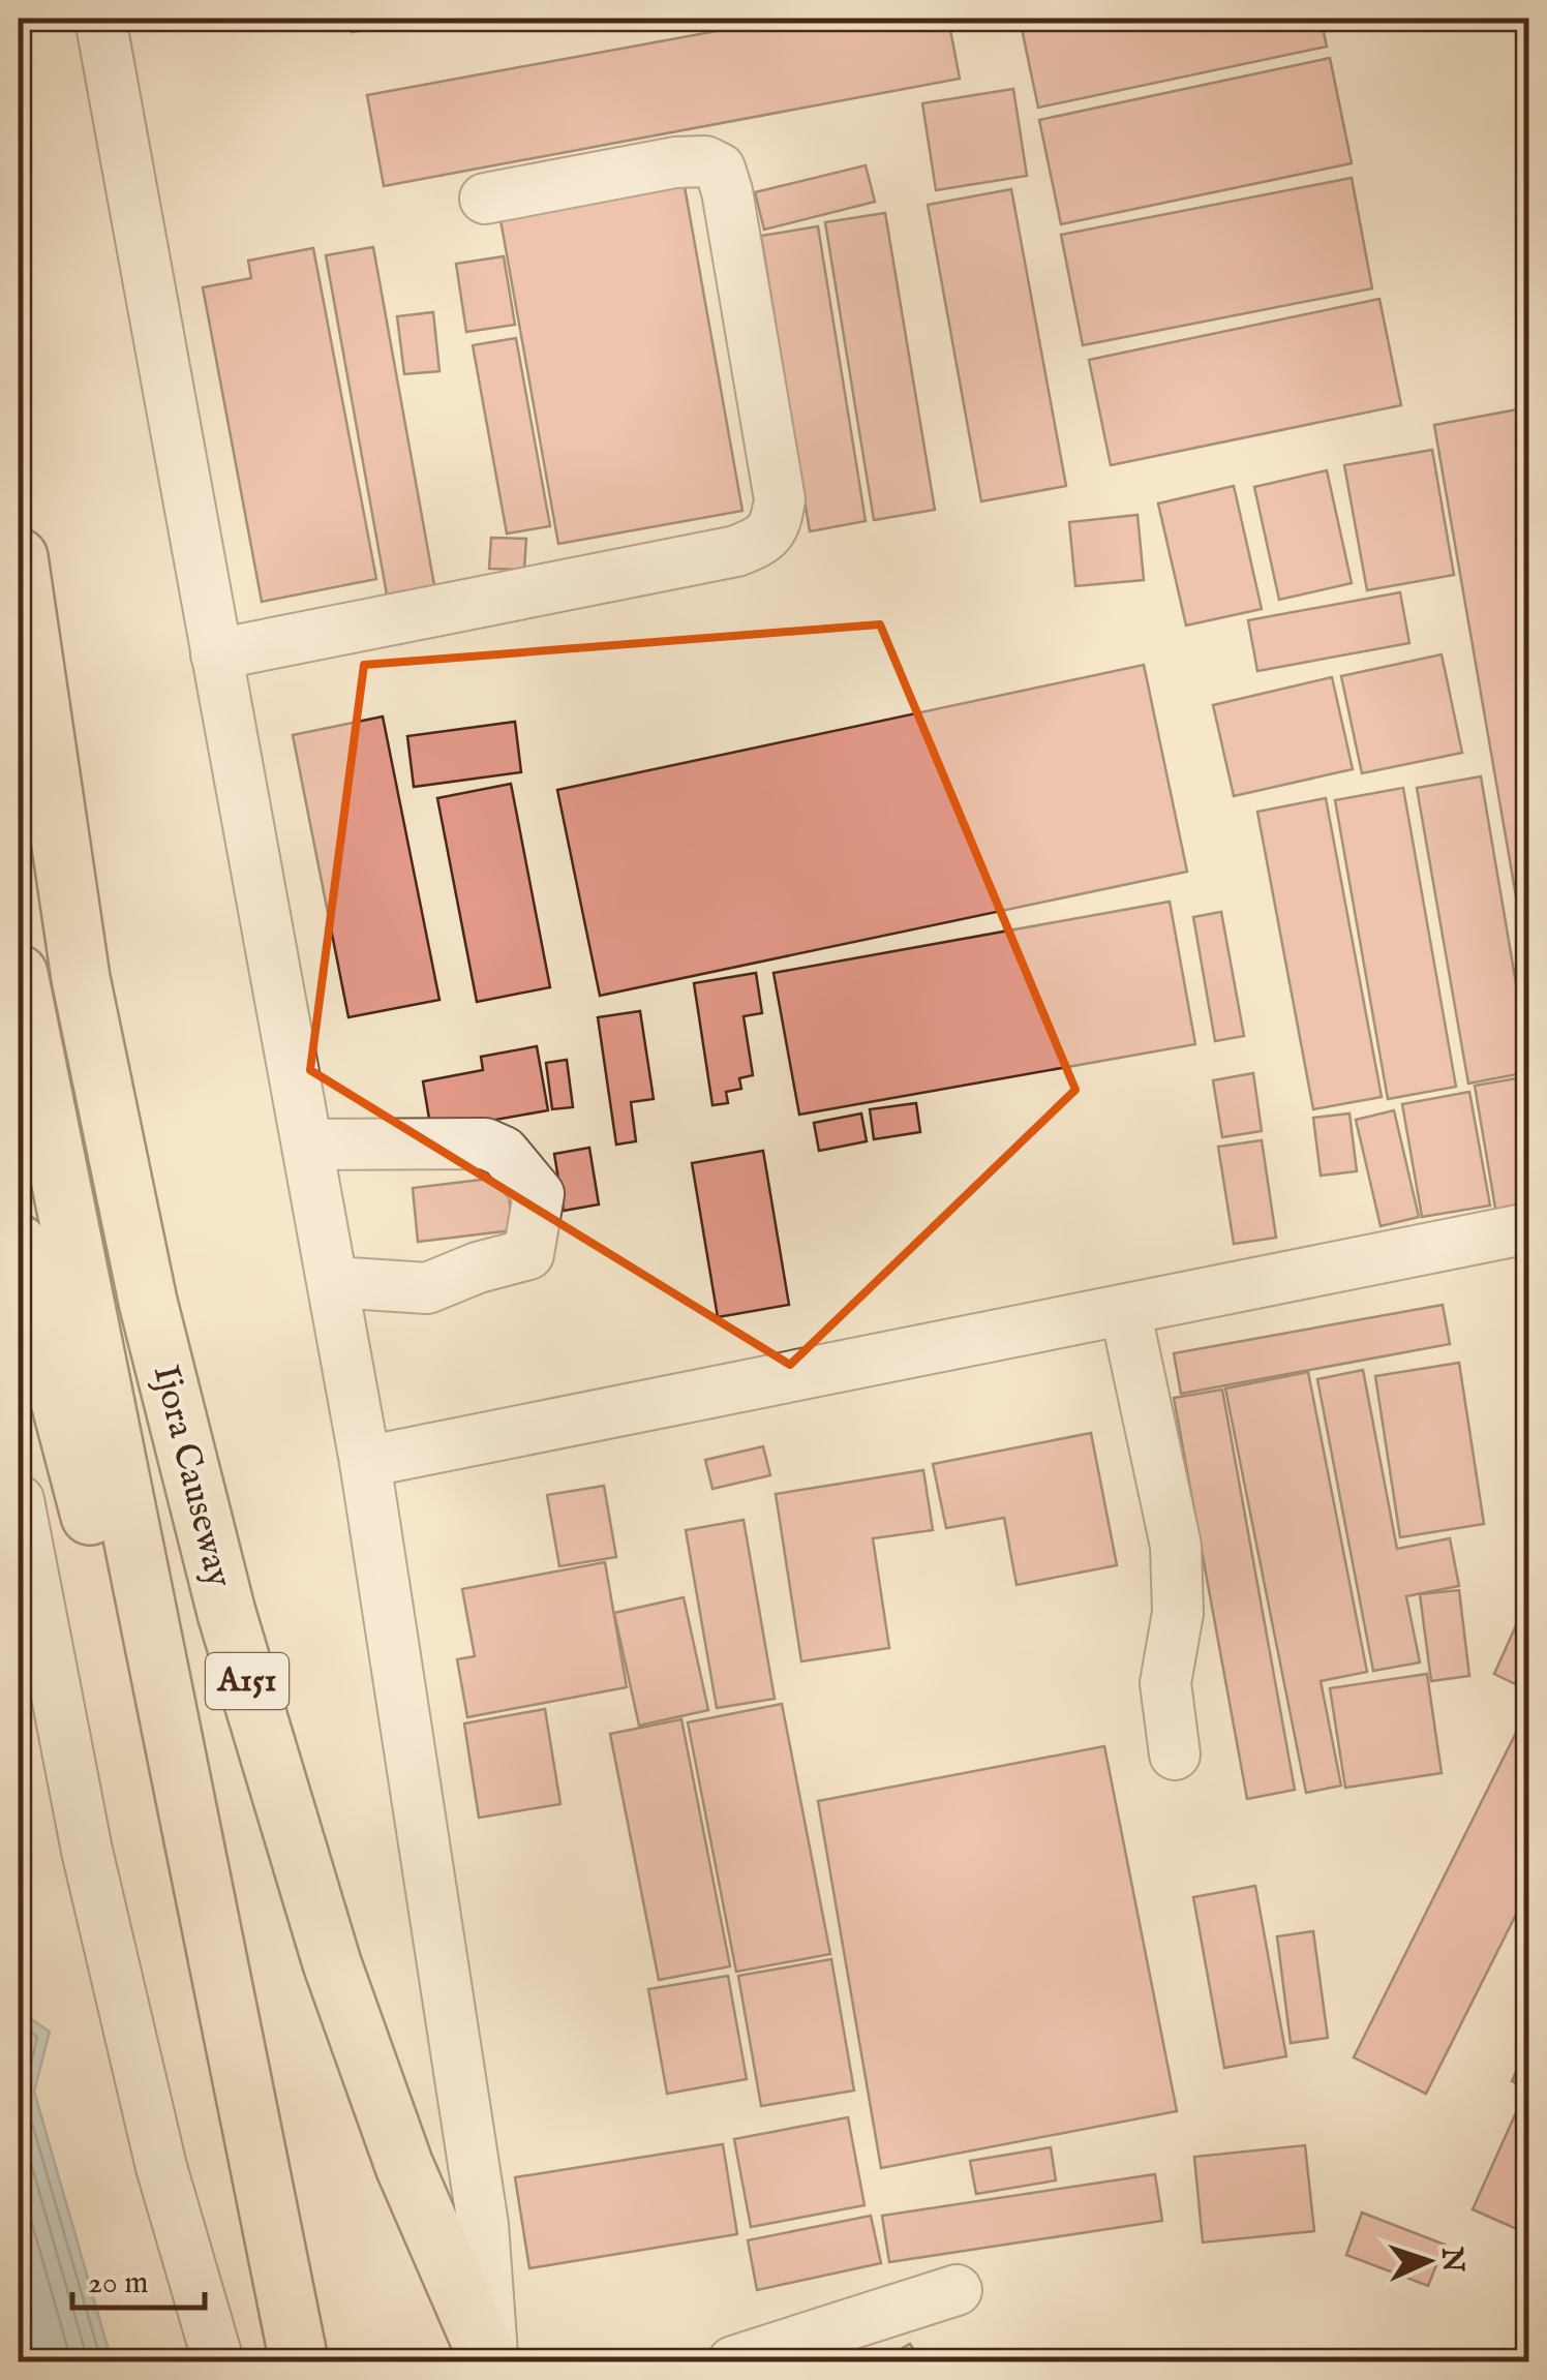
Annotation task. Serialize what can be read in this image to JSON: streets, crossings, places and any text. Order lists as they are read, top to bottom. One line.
{"streets":{"main road":["Ijora Causeway","A151"]},"scale_bar":"20 m","north":"right"}
